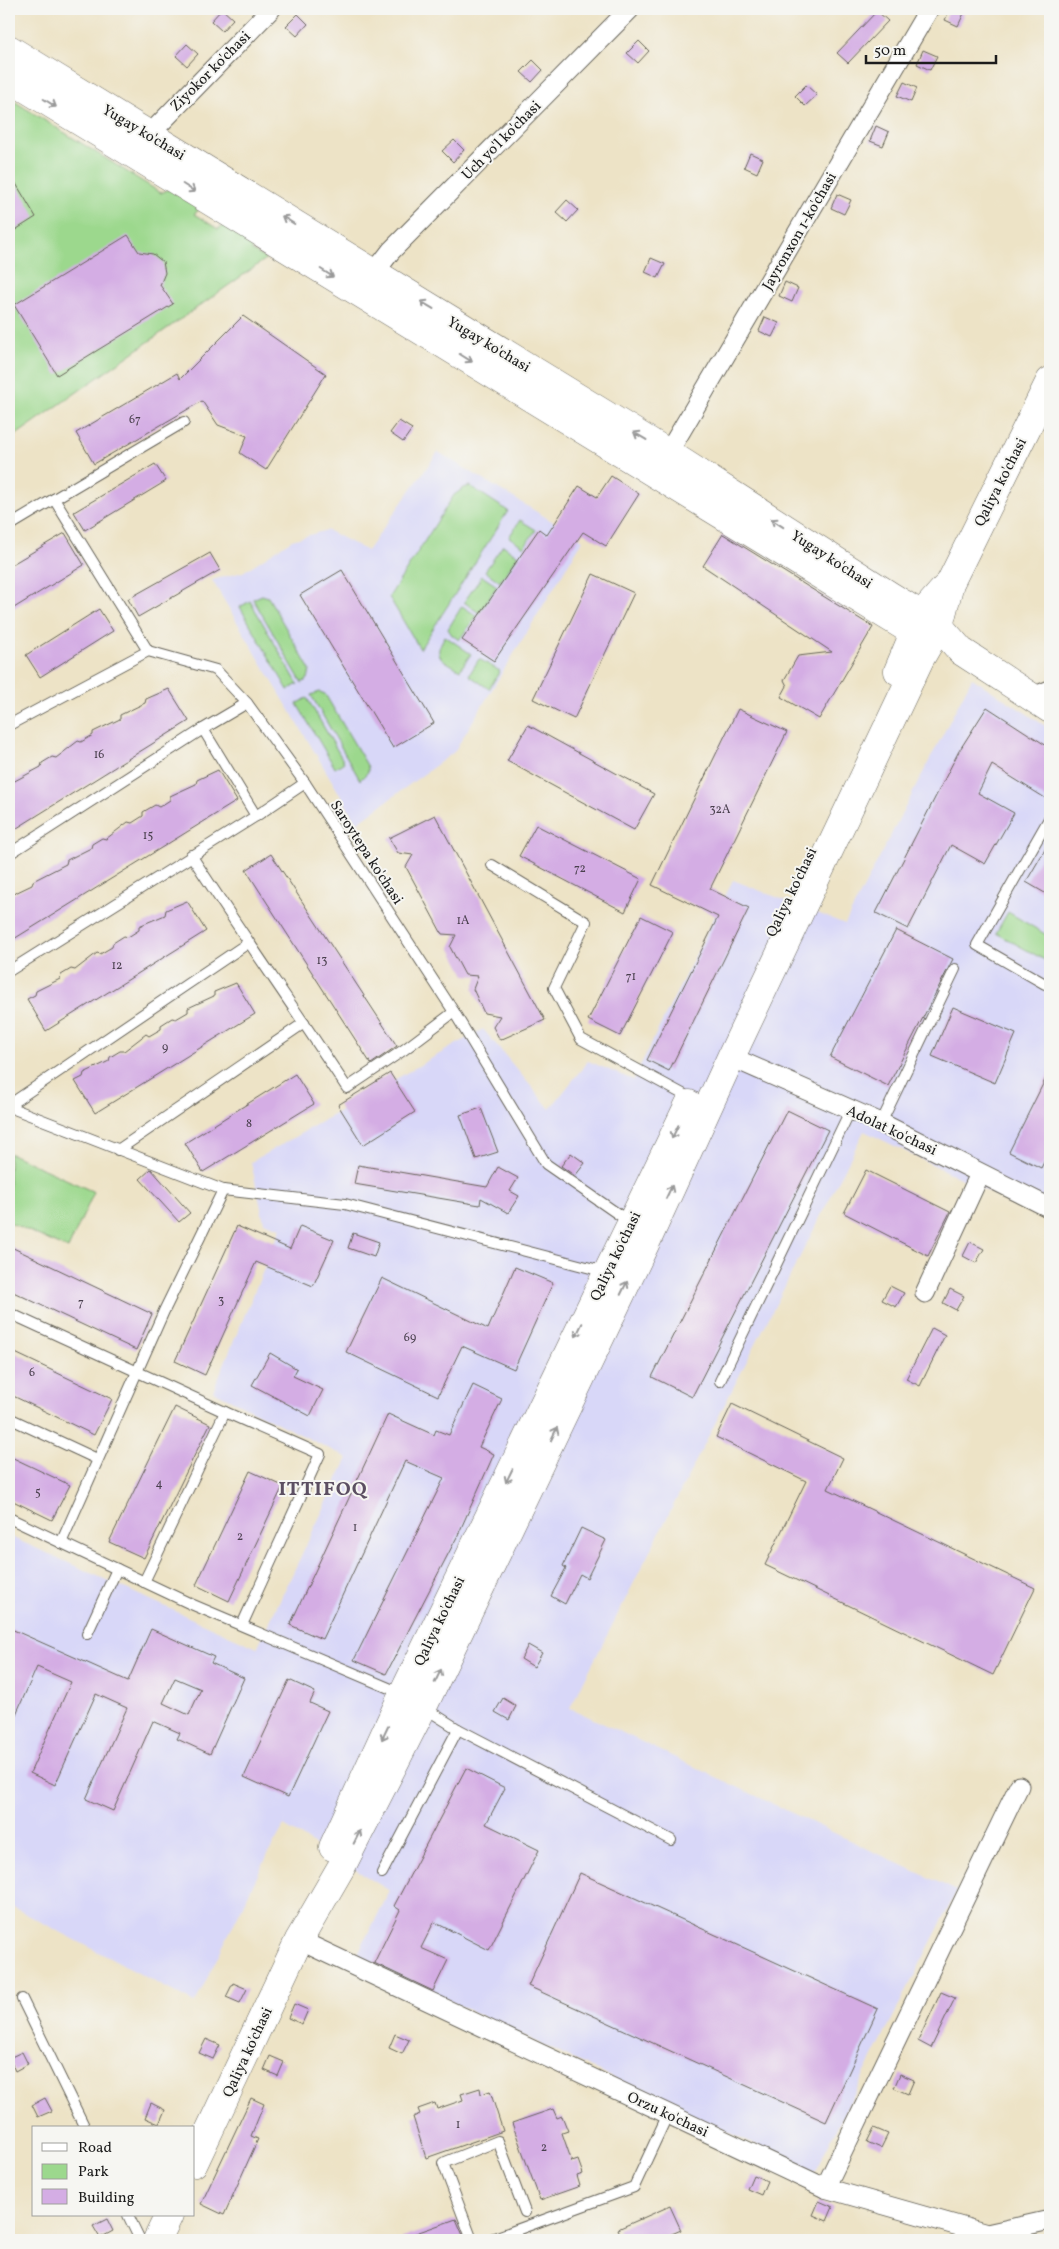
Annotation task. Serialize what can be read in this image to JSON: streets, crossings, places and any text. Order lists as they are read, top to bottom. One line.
{"streets":{"main road":["Yugay ko'chasi","Qaliya ko'chasi"],"street":["Ziyokor ko'chasi","Uch yo'l ko'chasi","Jayronxon 1-ko'chasi","Adolat ko'chasi","Orzu ko'chasi"],"lane":["Saroytepa ko'chasi"]},"crossings":[["Ziyokor ko'chasi","Yugay ko'chasi"],["Yugay ko'chasi","Uch yo'l ko'chasi"],["Yugay ko'chasi","Jayronxon 1-ko'chasi"],["Yugay ko'chasi","Qaliya ko'chasi"],["Qaliya ko'chasi","Saroytepa ko'chasi"],["Qaliya ko'chasi","Adolat ko'chasi"],["Qaliya ko'chasi","Orzu ko'chasi"]],"districts":["ITTIFOQ"],"house_numbers":["67","16","32А","15","72","1А","13","12","71","9","8","3","7","69","6","4","5","1","2","1","2"],"legend":["Road","Park","Building"],"scale_bar":"50 m"}
